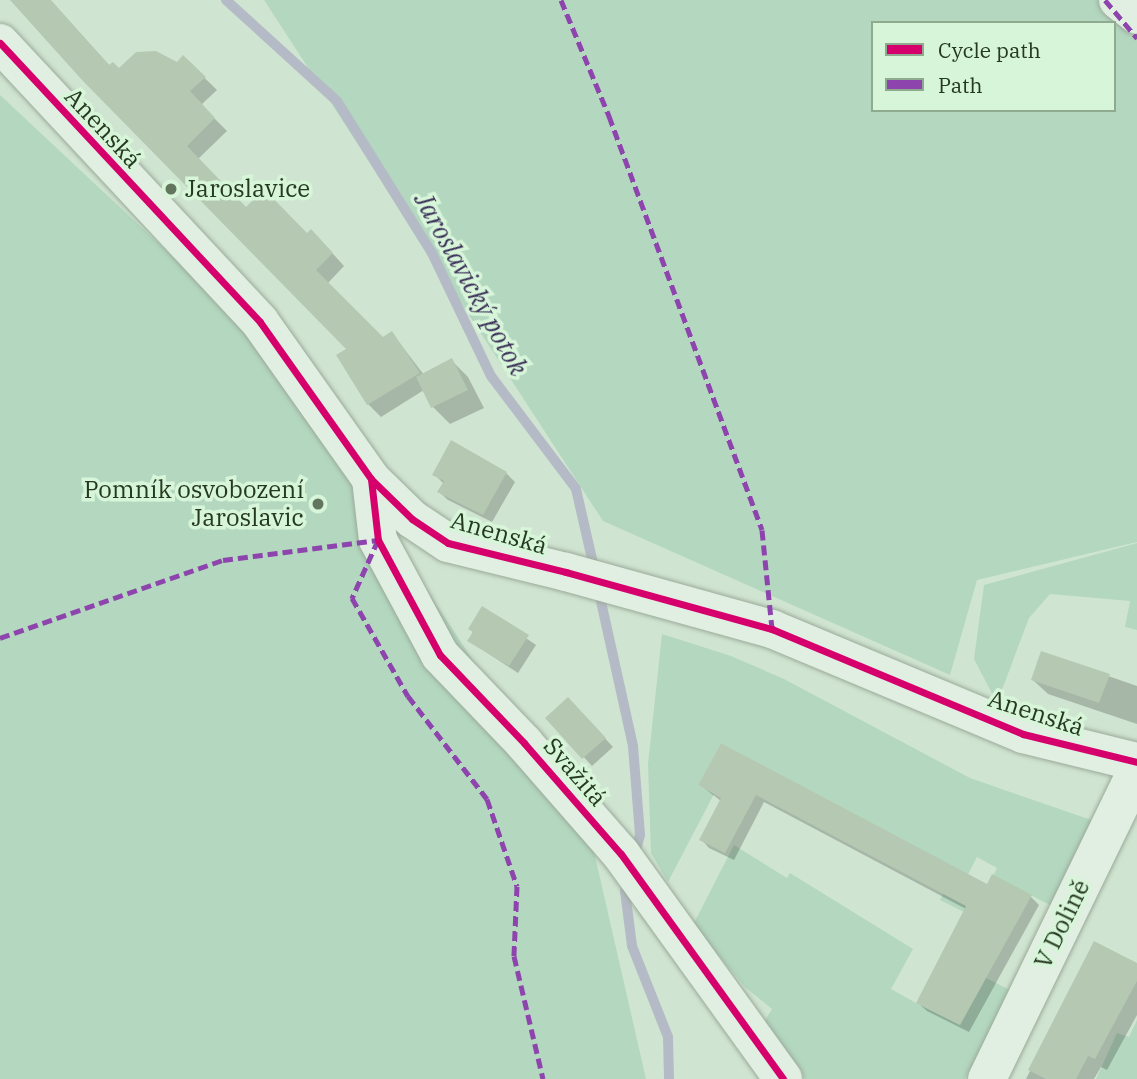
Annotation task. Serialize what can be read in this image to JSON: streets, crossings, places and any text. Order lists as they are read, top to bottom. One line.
{"streets":{"street":["Anenská","Svažitá","V Dolině"]},"crossings":[["Anenská","Svažitá"]],"water":["Jaroslavický potok"],"places":["Jaroslavice","Pomník osvobození Jaroslavic"],"legend":["Cycle path","Path"]}
